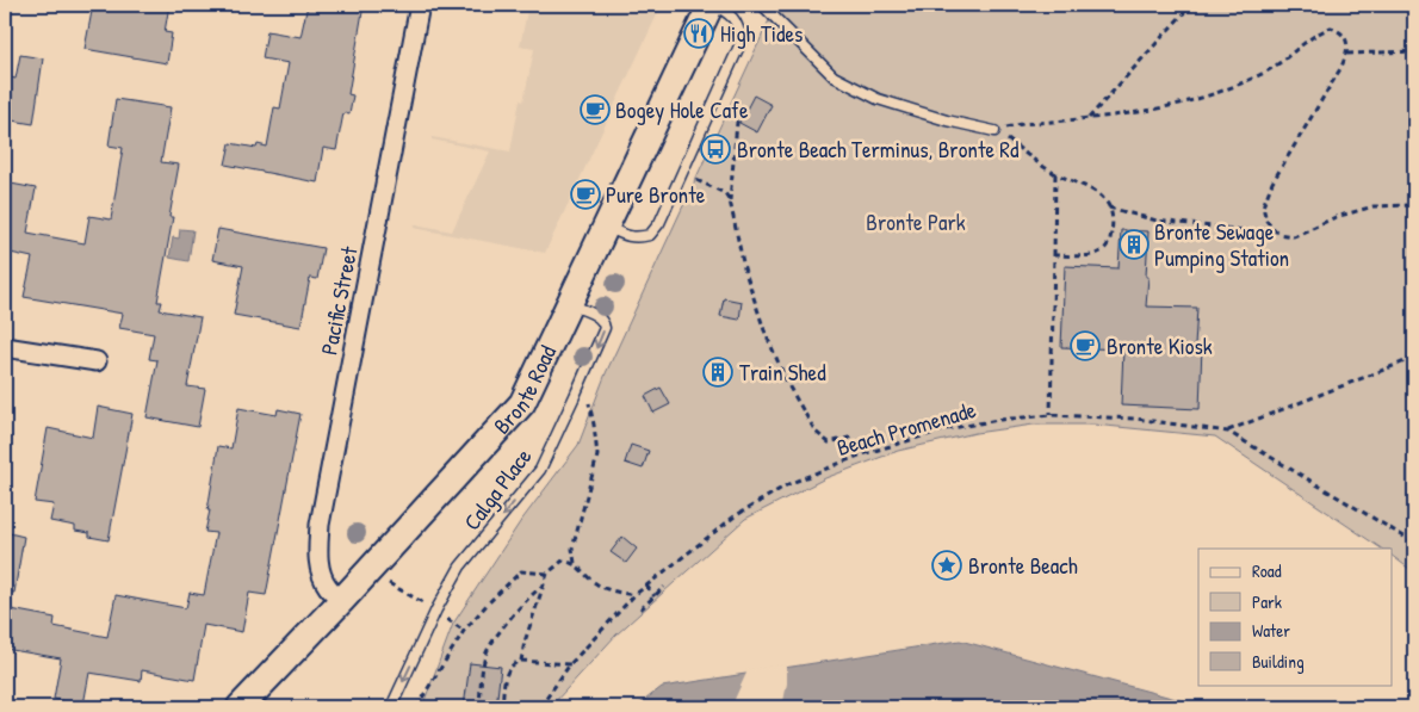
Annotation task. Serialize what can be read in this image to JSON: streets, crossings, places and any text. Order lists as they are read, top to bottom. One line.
{"streets":{"main road":["Bronte Road"],"street":["Pacific Street"],"lane":["Calga Place"],"path":["Beach Promenade"]},"crossings":[["Pacific Street","Bronte Road"],["Bronte Road","Calga Place"]],"one_way":["Calga Place"],"parks":["Bronte Park"],"places":{"restaurant":["High Tides"],"cafe":["Bogey Hole Cafe","Pure Bronte","Bronte Kiosk"],"bus stop":["Bronte Beach Terminus, Bronte Rd"],"building":["Bronte Sewage Pumping Station","Train Shed"],"place":["Bronte Beach"]},"legend":["Road","Park","Water","Building"]}
